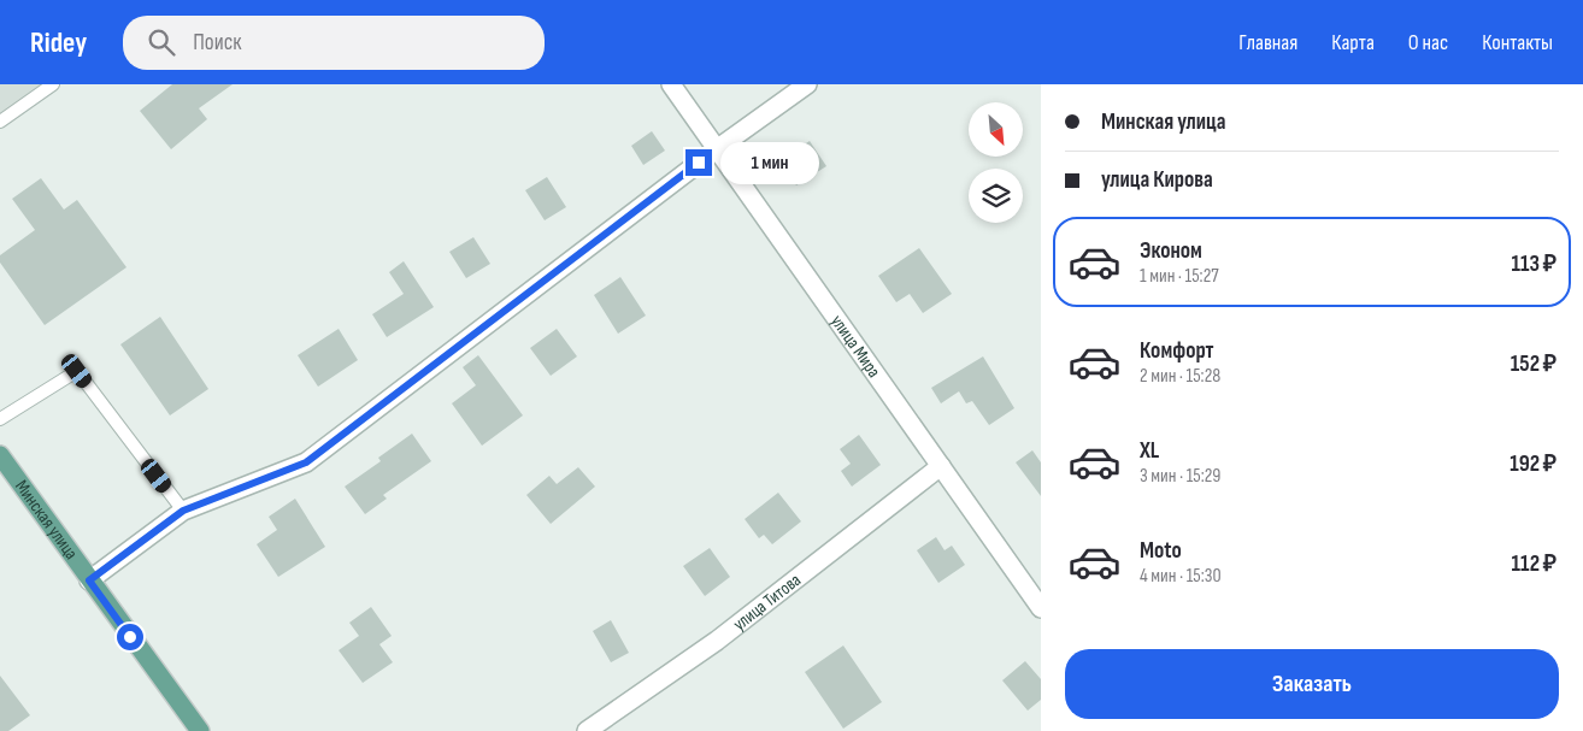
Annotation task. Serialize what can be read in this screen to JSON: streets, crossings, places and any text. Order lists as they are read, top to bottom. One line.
{"streets":{"main road":["Минская улица"],"street":["улица Мира","улица Титова"]},"crossings":[["улица Мира","улица Титова"]],"north":"bottom right","page":{"header":"Ridey","search":"Поиск","nav":["Главная","Карта","О нас","Контакты"],"banner":["Минская улица","улица Кирова"],"bubble":"1 мин","list":[{"name":"Эконом","note":"1 мин · 15:27","value":"113 ₽"},{"name":"Комфорт","note":"2 мин · 15:28","value":"152 ₽"},{"name":"XL","note":"3 мин · 15:29","value":"192 ₽"},{"name":"Moto","note":"4 мин · 15:30","value":"112 ₽"}],"buttons":"Заказать"}}
